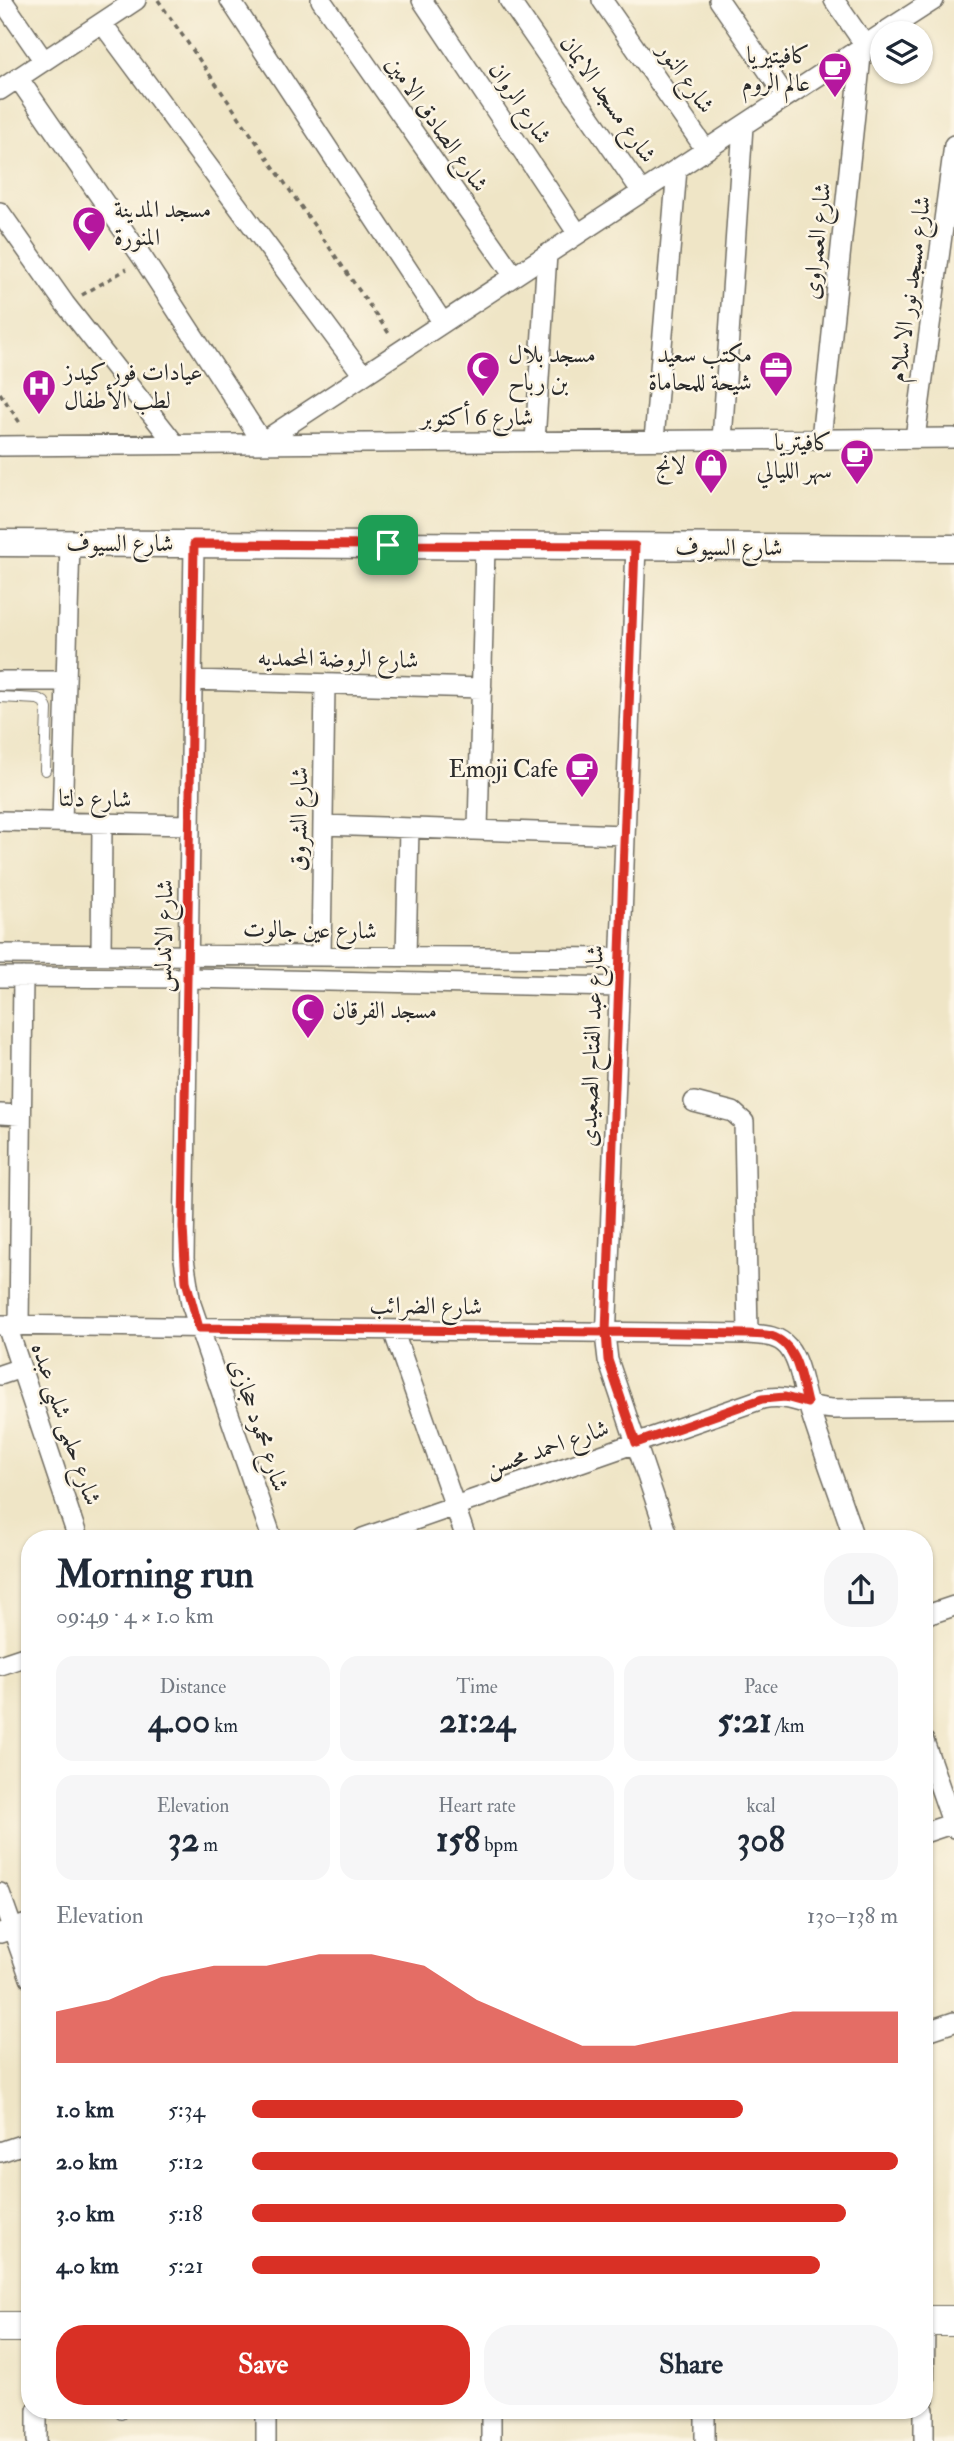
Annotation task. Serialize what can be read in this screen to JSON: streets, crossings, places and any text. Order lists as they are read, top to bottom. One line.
{"streets":{"main road":["شارع السيوف"],"street":["شارع النور","شارع مسجد الايمان","شارع الروان","شارع الصادق الامين","شارع العمراوى","شارع مسجد نور الاسلام","شارع 6 أكتوبر","شارع الروضة المحمديه","شارع دلتا","شارع الشروق","شارع عين جالوت","شارع الاندلس","شارع عبد الفتاح الصعيدى","شارع الضرائب","شارع حلمى شلبى عبده","شارع محمود حجازى","شارع احمد محسن"]},"crossings":[["شارع العمراوى","شارع 6 أكتوبر"],["شارع مسجد نور الاسلام","شارع 6 أكتوبر"],["شارع السيوف","شارع الاندلس"],["شارع السيوف","شارع عبد الفتاح الصعيدى"],["شارع الروضة المحمديه","شارع الشروق"],["شارع الروضة المحمديه","شارع الاندلس"],["شارع دلتا","شارع الاندلس"],["شارع الشروق","شارع عين جالوت"],["شارع عين جالوت","شارع الاندلس"],["شارع عين جالوت","شارع عبد الفتاح الصعيدى"],["شارع عين جالوت","شارع حلمى شلبى عبده"],["شارع الاندلس","شارع الضرائب"],["شارع الاندلس","شارع محمود حجازى"],["شارع عبد الفتاح الصعيدى","شارع الضرائب"],["شارع عبد الفتاح الصعيدى","شارع احمد محسن"],["شارع الضرائب","شارع حلمى شلبى عبده"],["شارع الضرائب","شارع محمود حجازى"],["شارع الضرائب","شارع احمد محسن"]],"places":{"cafe":["كافيتيريا عالم الروم","كافيتريا سهر الليالي","Emoji Cafe"],"mosque":["مسجد المدينة المنورة","مسجد بلال بن رباح","مسجد الفرقان"],"office":["مكتب سعيد شيحة للمحاماة"],"hospital":["عيادات فور كيدز لطب الأطفال"],"shop":["لانج"]},"page":{"heading":["Morning run","09:49 · 4 × 1.0 km"],"stats":[["Distance","4.00 km"],["Time","21:24"],["Pace","5:21 /km"],["Elevation","32 m"],["Heart rate","158 bpm"],["kcal","308"]],"chart":["Elevation","130–138 m"],"list":[{"name":"1.0 km","note":"5:34"},{"name":"2.0 km","note":"5:12"},{"name":"3.0 km","note":"5:18"},{"name":"4.0 km","note":"5:21"}],"buttons":["Save","Share"]}}
